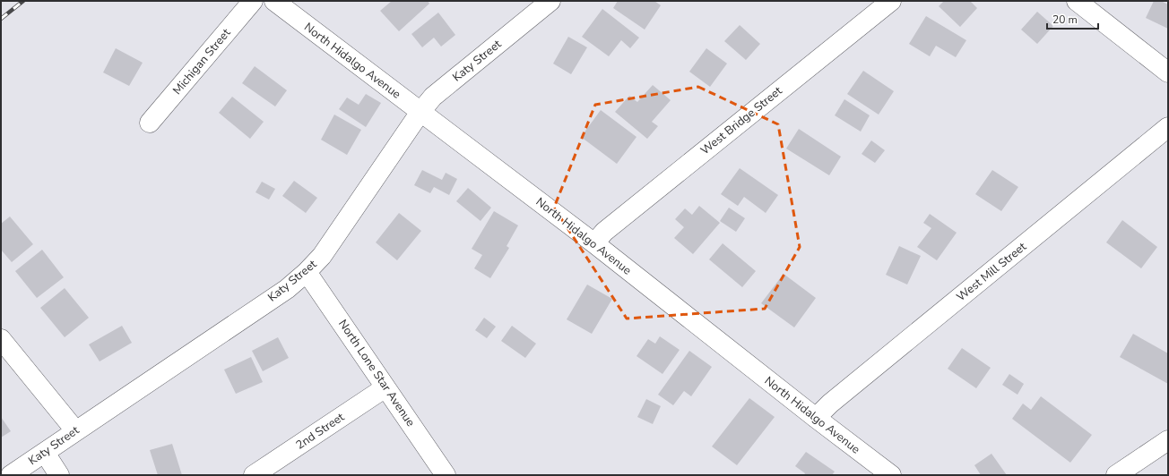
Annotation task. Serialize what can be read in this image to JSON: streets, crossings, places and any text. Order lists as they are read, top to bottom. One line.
{"streets":{"street":["North Hidalgo Avenue","Katy Street","Michigan Street","West Bridge Street","West Mill Street","North Lone Star Avenue","2nd Street"]},"crossings":[["North Hidalgo Avenue","Katy Street"],["North Hidalgo Avenue","West Bridge Street"],["North Hidalgo Avenue","West Mill Street"],["Katy Street","North Lone Star Avenue"],["North Lone Star Avenue","2nd Street"]],"scale_bar":"20 m"}
